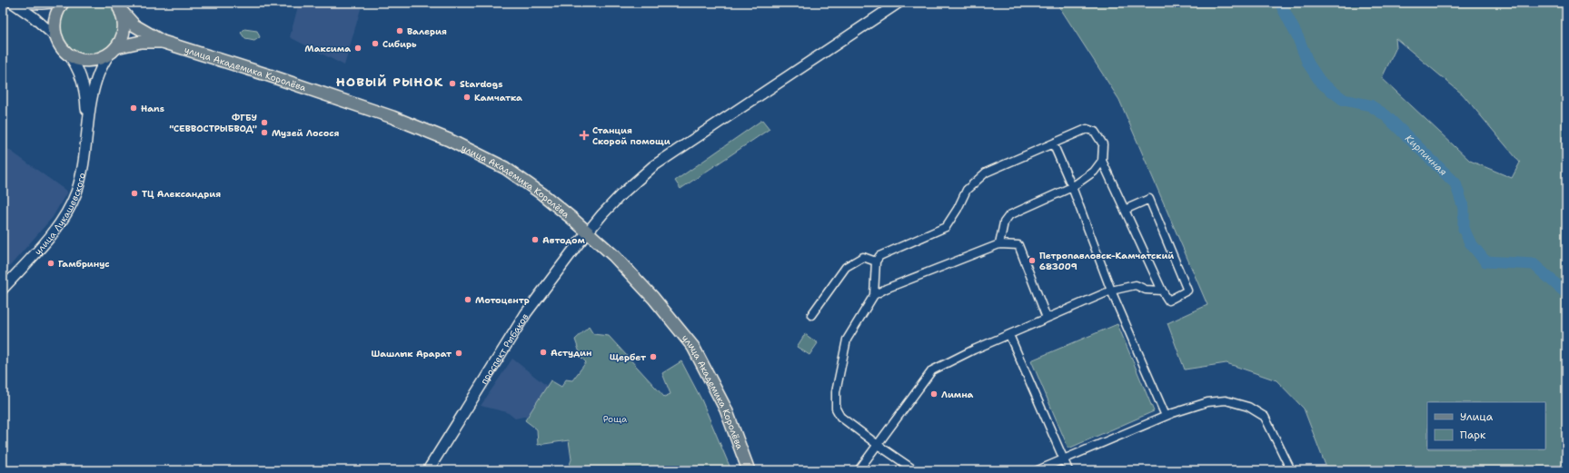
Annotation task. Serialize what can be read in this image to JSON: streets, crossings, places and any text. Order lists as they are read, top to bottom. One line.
{"streets":{"main road":["улица Академика Королёва","улица Лукашевского","проспект Рыбаков"]},"crossings":[["улица Академика Королёва","улица Лукашевского"],["улица Академика Королёва","проспект Рыбаков"]],"districts":["НОВЫЙ РЫНОК"],"water":["Кирпичная"],"parks":["Роща"],"places":{"other":["Валерия","Сибирь","Максима","Stardogs","Камчатка","Hans","ФГБУ \"СЕВВОСТРЫБВОД\"","Музей Лосося","ТЦ Александрия","Автодом","Петропавловск-Камчатский 683009","Гамбринус","Мотоцентр","Астудин","Шашлык Арарат","Щербет","Лимна"],"health":["Станция Скорой помощи"]},"legend":["Улица","Парк"]}
